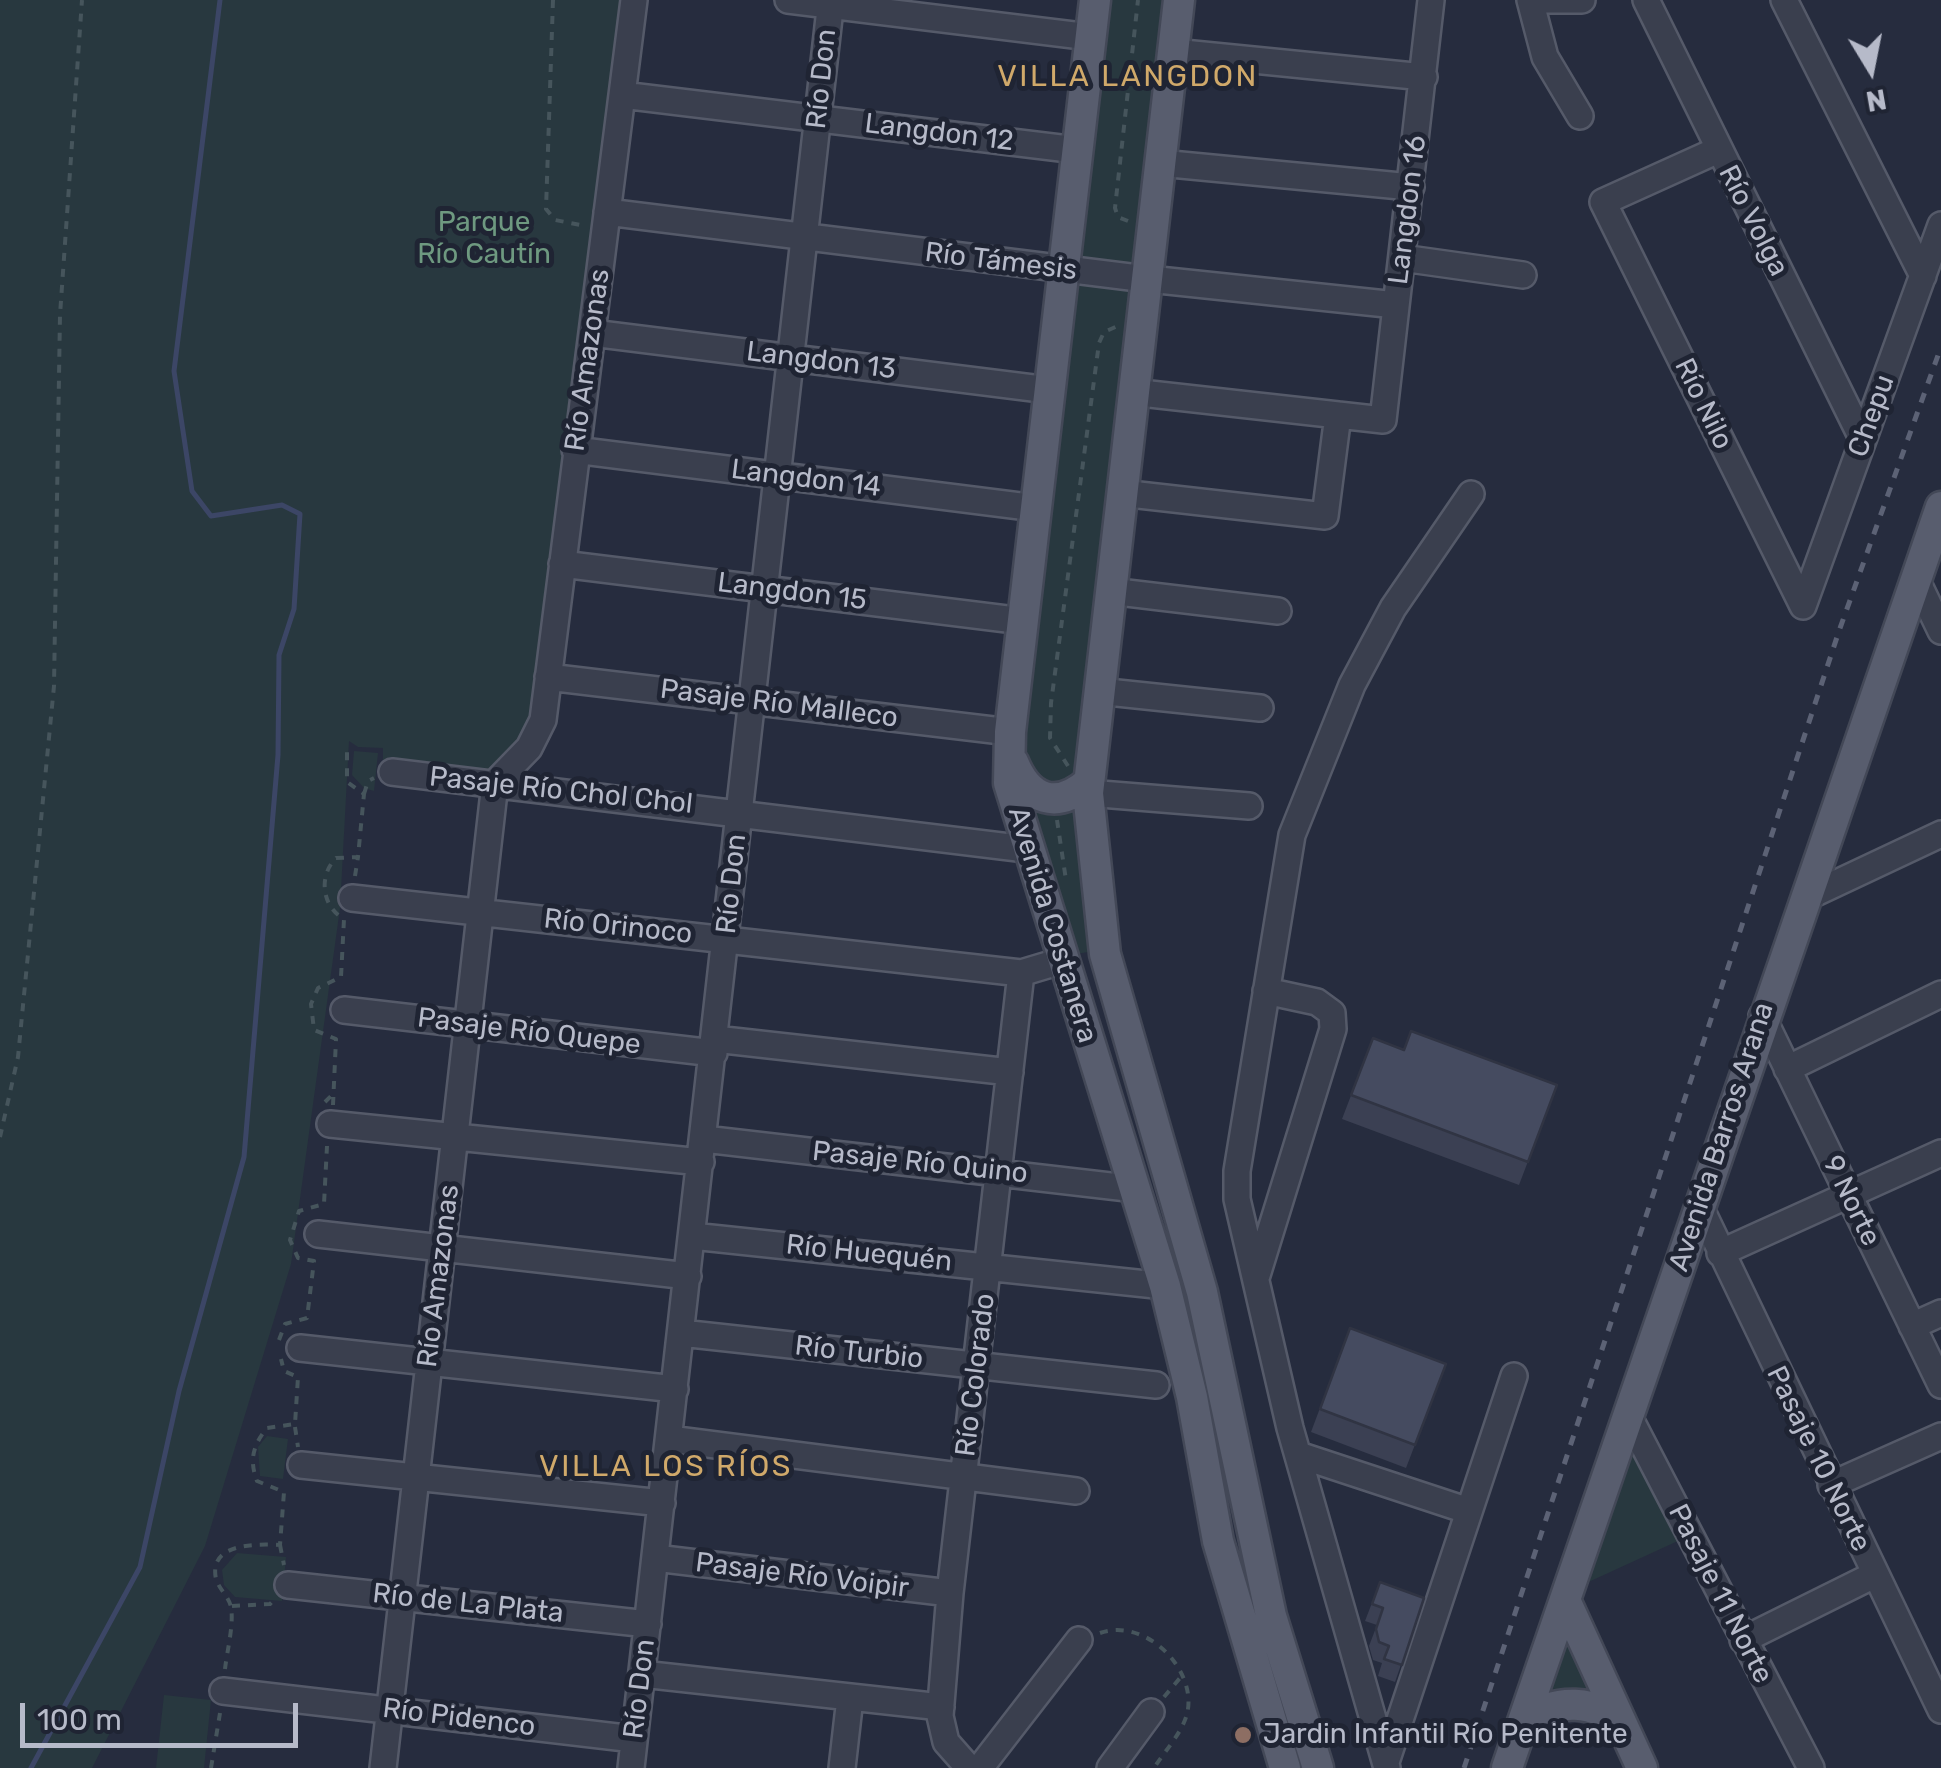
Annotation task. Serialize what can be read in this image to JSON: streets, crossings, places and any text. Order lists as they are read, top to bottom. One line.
{"streets":{"main road":["Avenida Costanera","Avenida Barros Arana"],"street":["Río Don","Langdon 12","Langdon 16","Río Volga","Río Támesis","Río Amazonas","Langdon 13","Río Nilo","Chepu","Langdon 14","Langdon 15","Pasaje Río Malleco","Pasaje Río Chol Chol","Río Orinoco","Pasaje Río Quepe","Pasaje Río Quino","9 Norte","Río Huequén","Río Turbio","Río Colorado","Pasaje 10 Norte","Pasaje Río Voipir","Pasaje 11 Norte","Río de La Plata","Río Pidenco"]},"crossings":[["Río Don","Langdon 12"],["Río Don","Río Támesis"],["Río Don","Langdon 13"],["Río Don","Langdon 14"],["Río Don","Langdon 15"],["Río Don","Pasaje Río Malleco"],["Río Don","Pasaje Río Chol Chol"],["Río Don","Río Orinoco"],["Río Don","Pasaje Río Quepe"],["Río Don","Pasaje Río Quino"],["Río Don","Río Huequén"],["Río Don","Río Turbio"],["Río Don","Pasaje Río Voipir"],["Río Don","Río de La Plata"],["Río Don","Río Pidenco"],["Langdon 12","Río Amazonas"],["Langdon 12","Avenida Costanera"],["Langdon 16","Río Támesis"],["Río Volga","Río Nilo"],["Río Volga","Chepu"],["Río Támesis","Río Amazonas"],["Río Támesis","Avenida Costanera"],["Río Amazonas","Langdon 13"],["Río Amazonas","Langdon 14"],["Río Amazonas","Langdon 15"],["Río Amazonas","Pasaje Río Malleco"],["Río Amazonas","Pasaje Río Chol Chol"],["Río Amazonas","Río Orinoco"],["Río Amazonas","Pasaje Río Quepe"],["Río Amazonas","Pasaje Río Quino"],["Río Amazonas","Río de La Plata"],["Río Amazonas","Río Pidenco"],["Langdon 13","Avenida Costanera"],["Río Nilo","Chepu"],["Langdon 14","Avenida Costanera"],["Langdon 15","Avenida Costanera"],["Pasaje Río Malleco","Avenida Costanera"],["Pasaje Río Chol Chol","Avenida Costanera"],["Avenida Costanera","Río Orinoco"],["Avenida Costanera","Pasaje Río Quino"],["Avenida Costanera","Río Huequén"],["Río Orinoco","Río Colorado"],["Pasaje Río Quepe","Río Colorado"],["Avenida Barros Arana","9 Norte"],["Avenida Barros Arana","Pasaje 10 Norte"],["Avenida Barros Arana","Pasaje 11 Norte"],["Pasaje Río Quino","Río Colorado"],["Río Huequén","Río Colorado"],["Río Turbio","Río Colorado"],["Río Colorado","Pasaje Río Voipir"]],"districts":["VILLA LANGDON","VILLA LOS RÍOS"],"parks":["Parque Río Cautín"],"places":["Jardin Infantil Río Penitente"],"scale_bar":"100 m","north":"bottom"}
